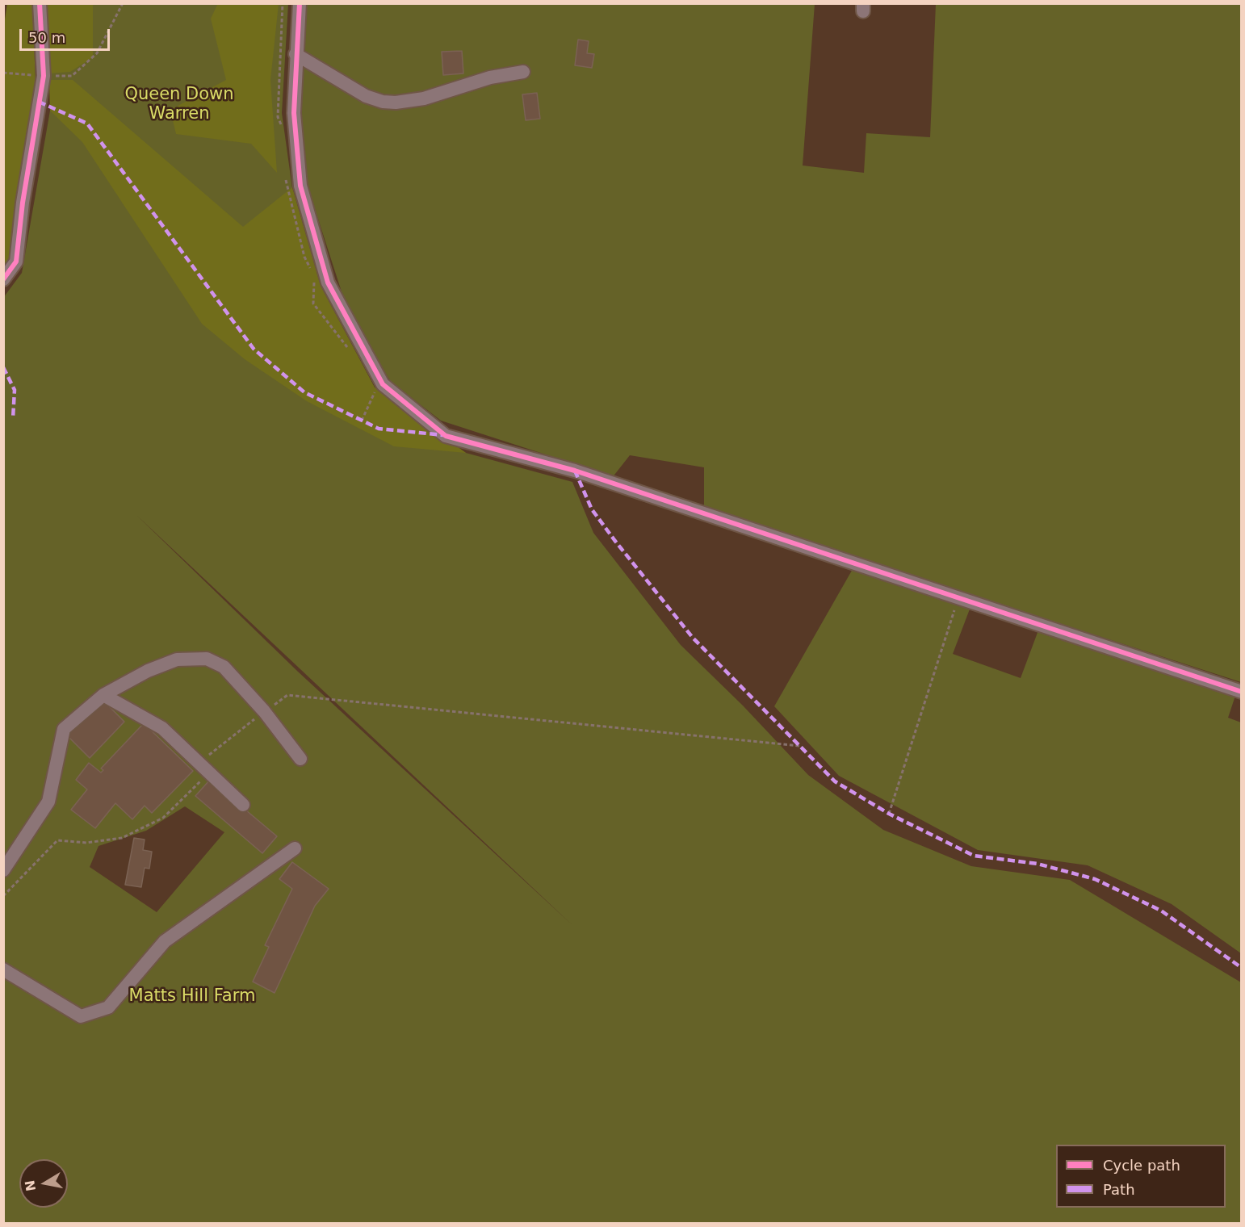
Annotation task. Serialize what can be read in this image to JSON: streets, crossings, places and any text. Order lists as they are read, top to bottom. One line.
{"parks":["Queen Down Warren","Matts Hill Farm"],"legend":["Cycle path","Path"],"scale_bar":"50 m","north":"left"}
